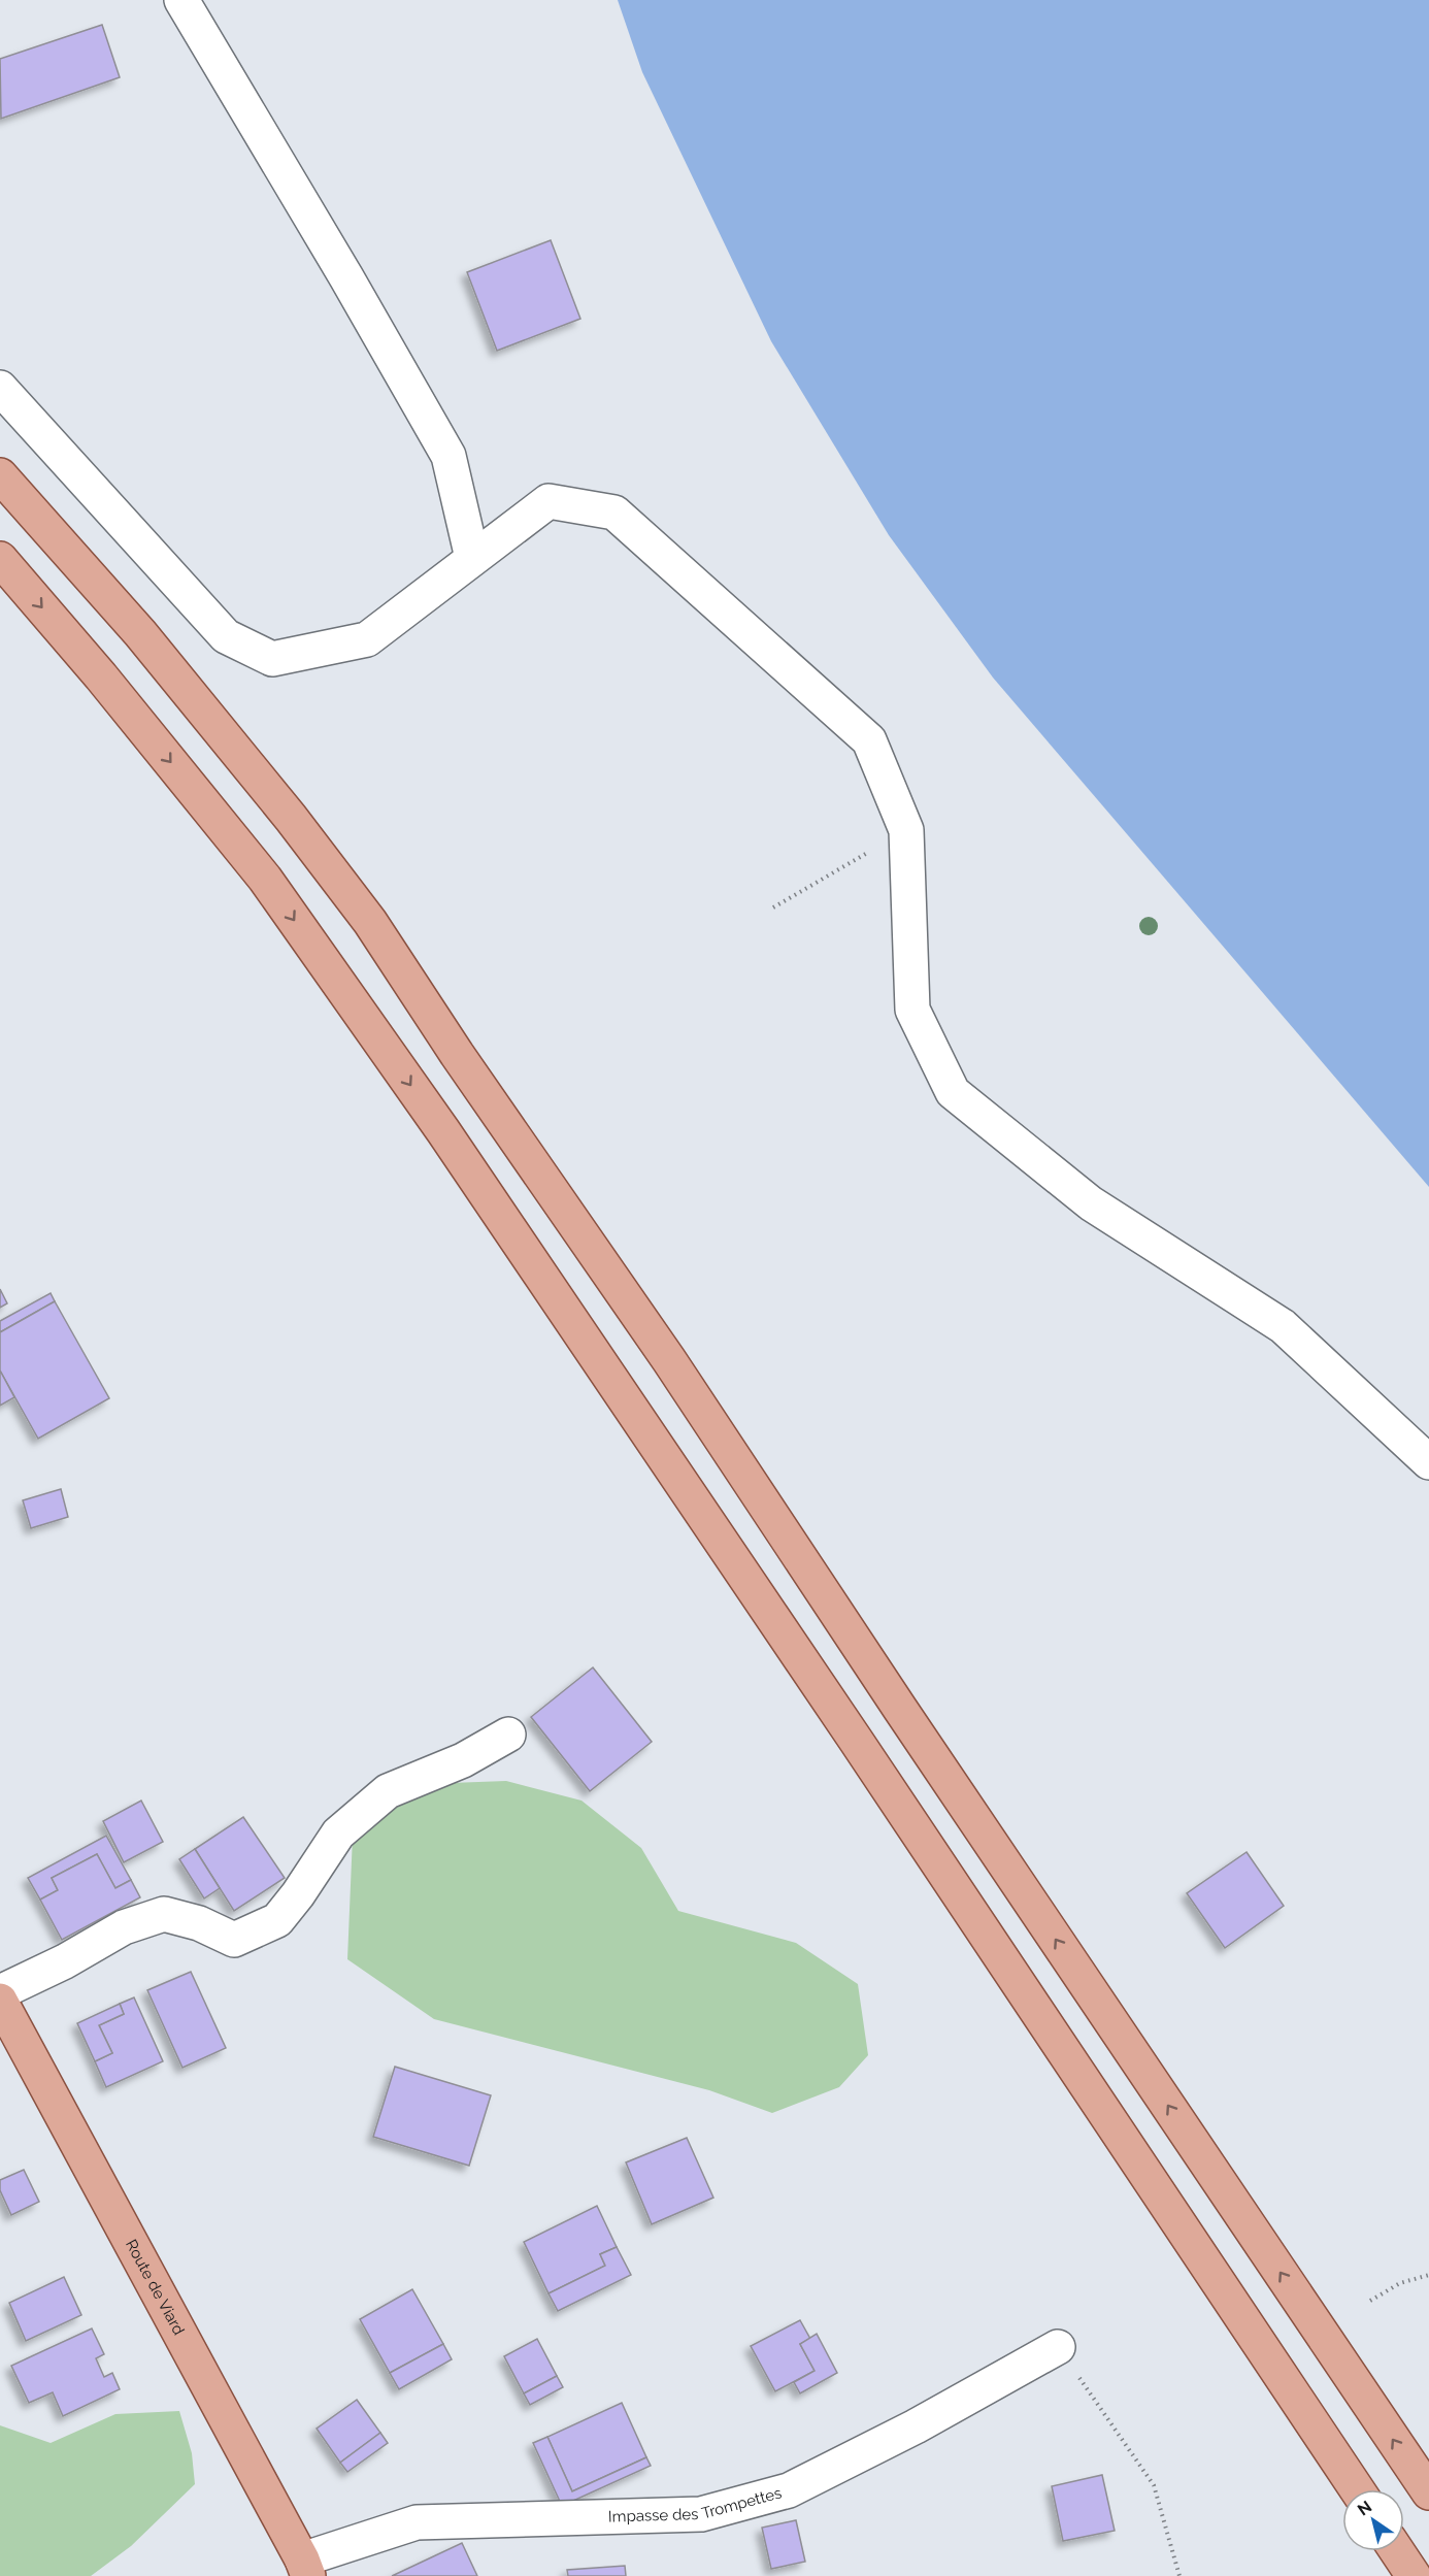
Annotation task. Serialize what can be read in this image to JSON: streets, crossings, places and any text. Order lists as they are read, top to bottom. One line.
{"streets":{"main road":["Route de Viard"],"street":["Impasse des Trompettes"]},"crossings":[["Route de Viard","Impasse des Trompettes"]],"north":"top left"}
